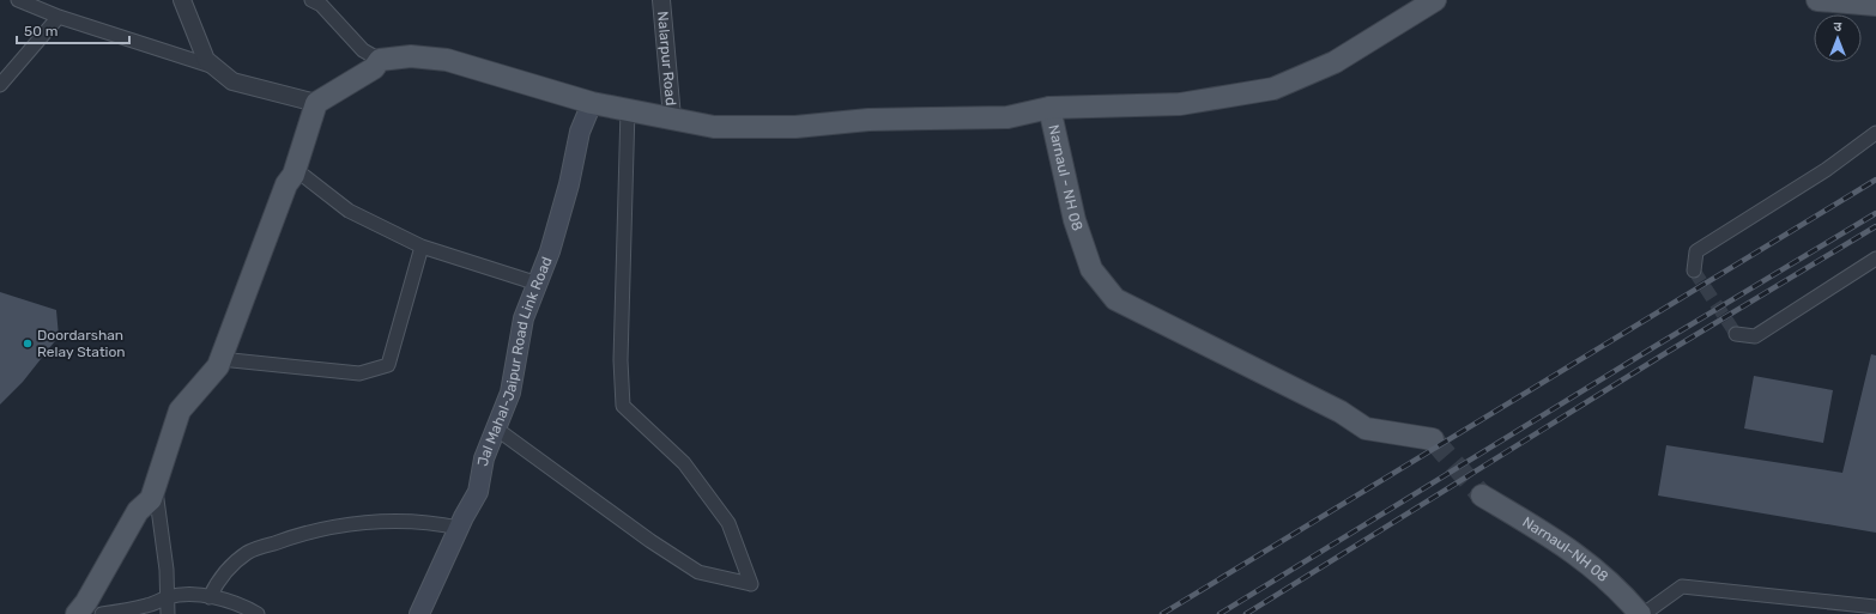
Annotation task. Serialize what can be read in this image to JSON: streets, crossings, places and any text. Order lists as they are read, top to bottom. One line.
{"streets":{"main road":["Narnaul - NH 08","Jal Mahal-Jaipur Road Link Road","Narnaul-NH 08"],"street":["Nalarpur Road"]},"places":["Doordarshan Relay Station"],"scale_bar":"50 m","north":"top"}
